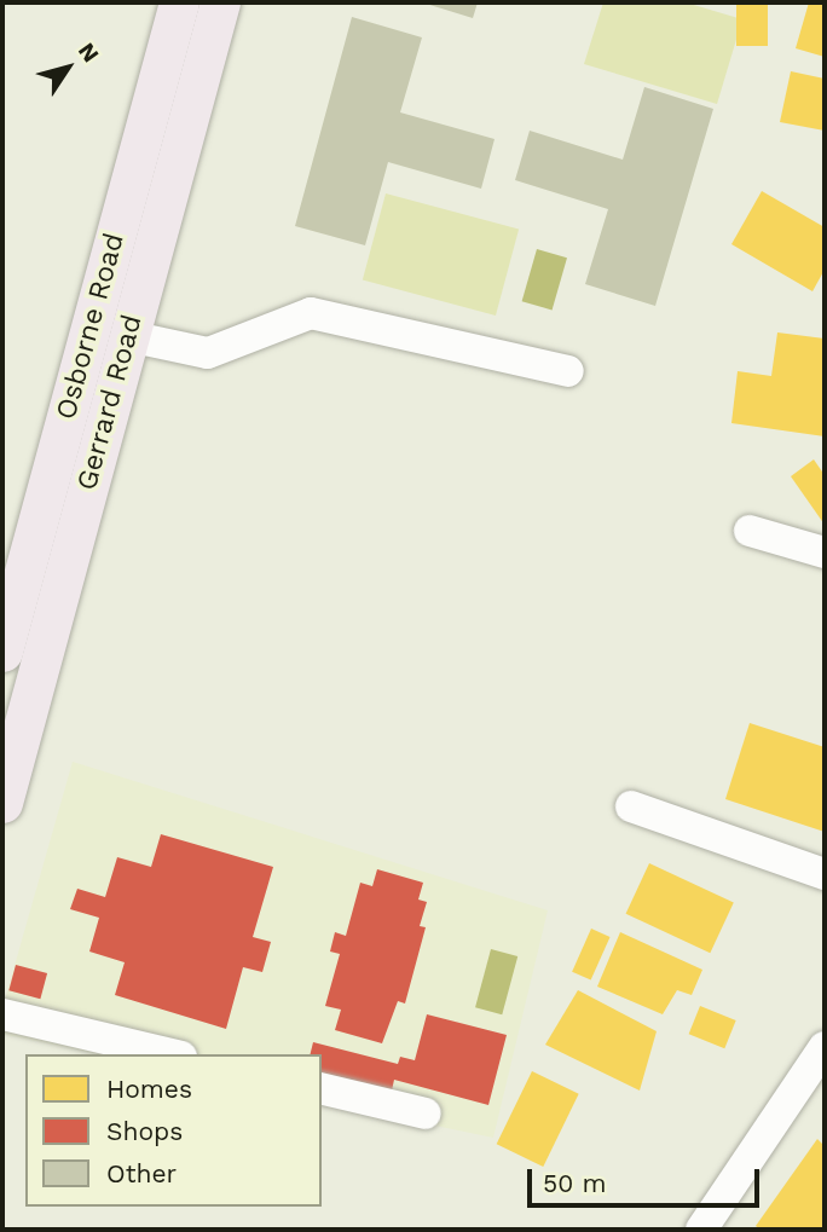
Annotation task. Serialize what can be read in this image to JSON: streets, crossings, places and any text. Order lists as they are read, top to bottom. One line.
{"streets":{"main road":["Osborne Road","Gerrard Road"]},"legend":["Homes","Shops","Other"],"scale_bar":"50 m","north":"top right"}
